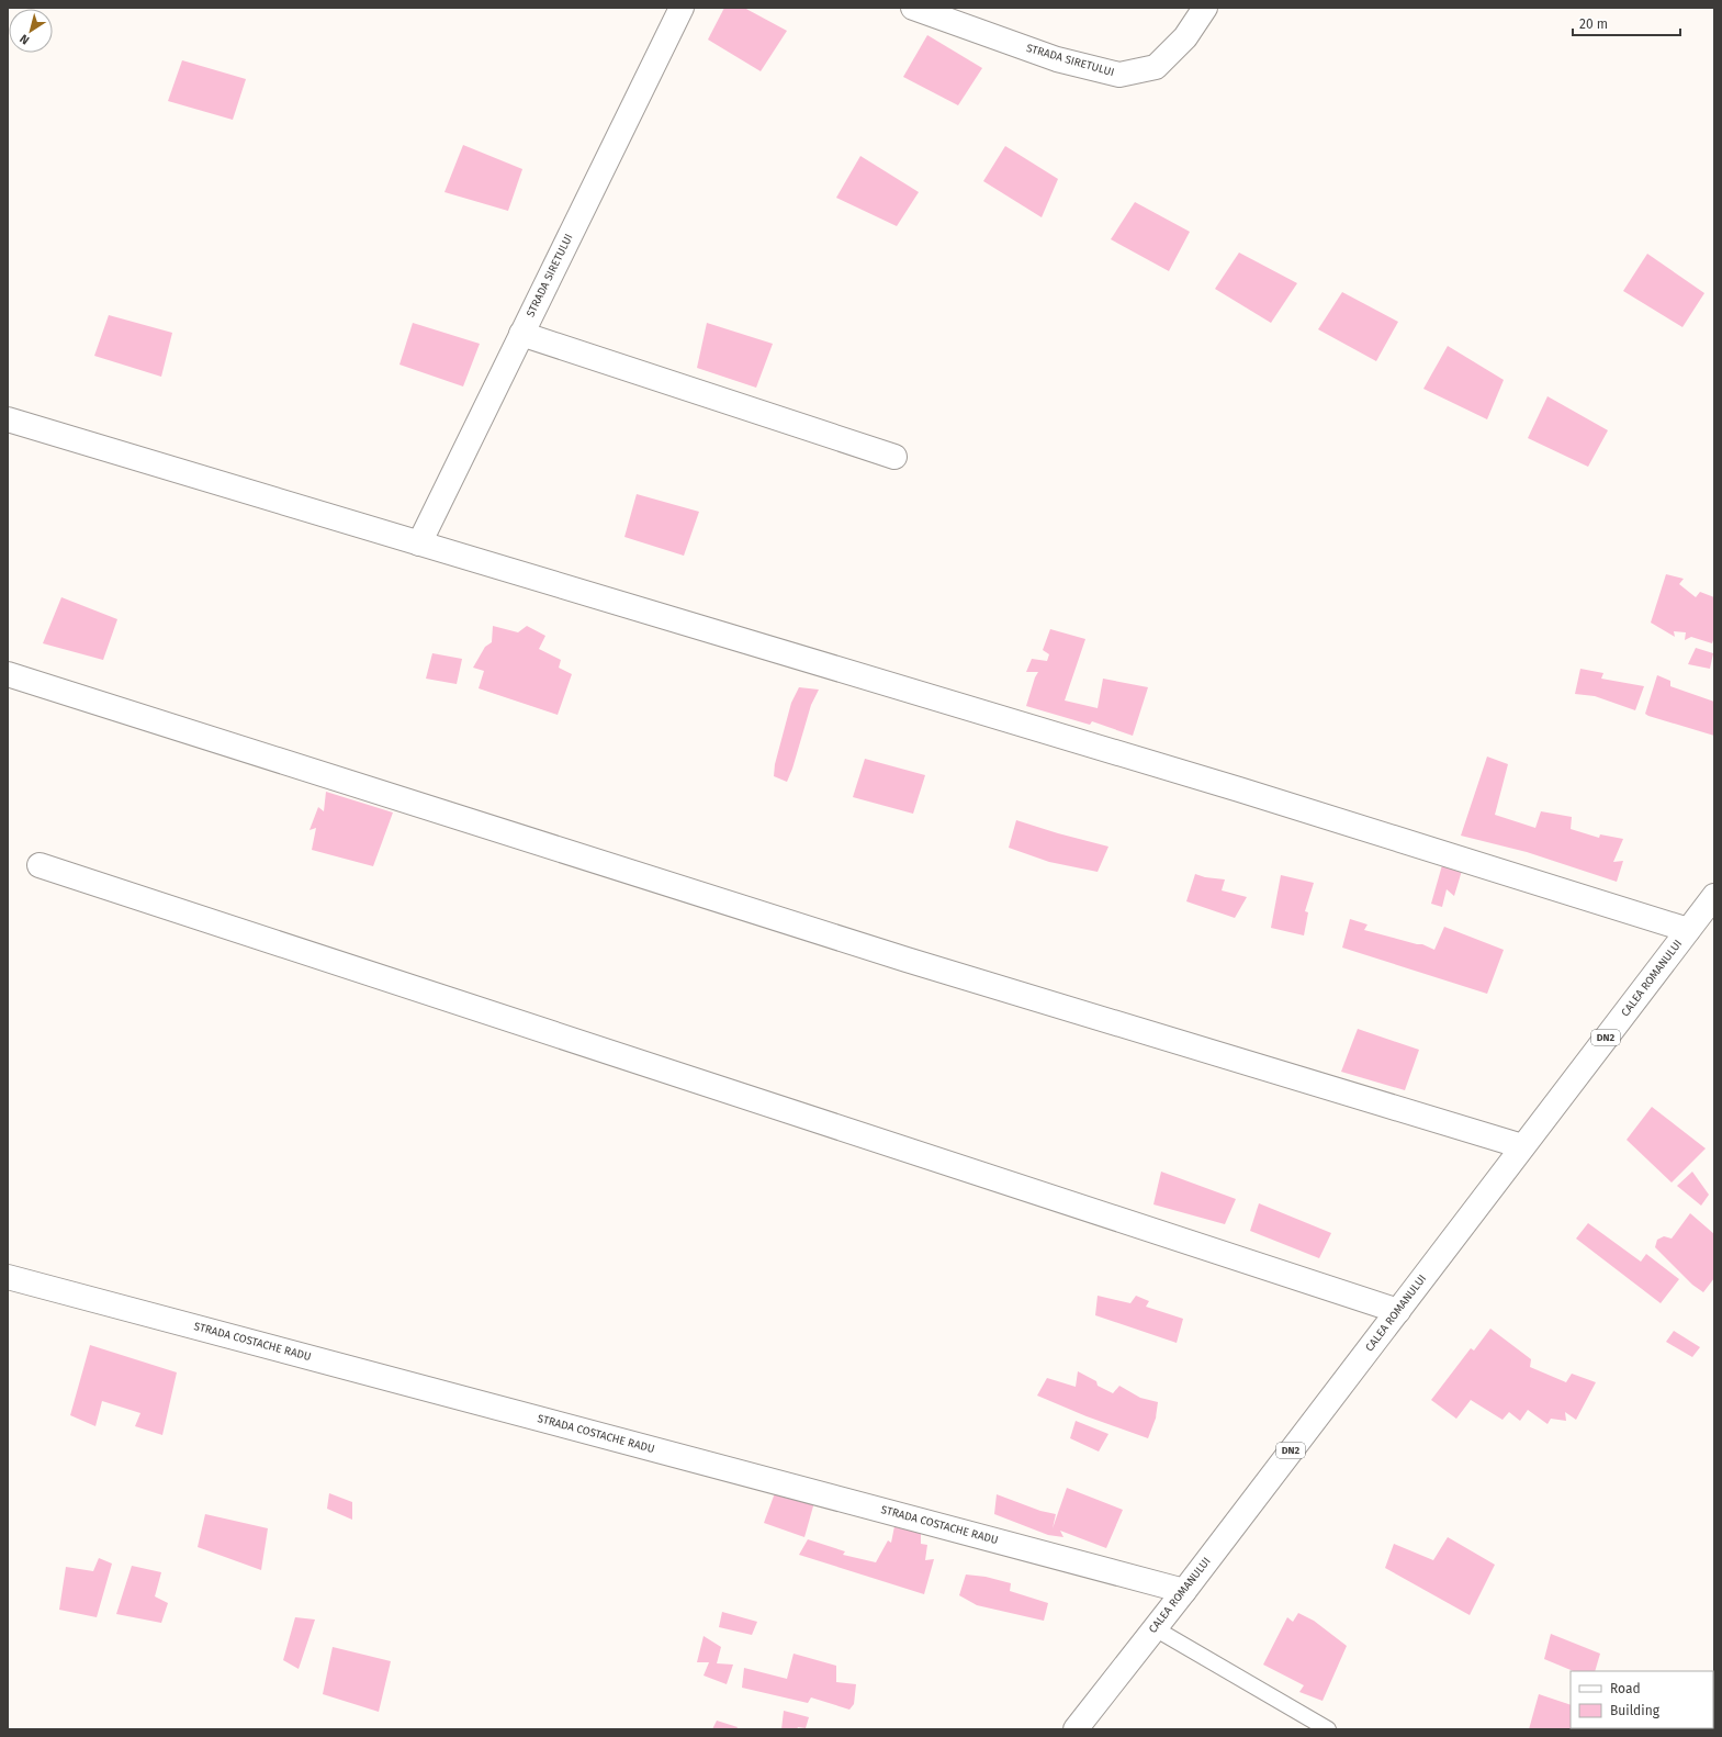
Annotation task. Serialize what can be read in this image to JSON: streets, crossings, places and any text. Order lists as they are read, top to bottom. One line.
{"streets":{"street":["STRADA SIRETULUI","CALEA ROMANULUI","DN2","STRADA COSTACHE RADU"]},"crossings":[["CALEA ROMANULUI","STRADA COSTACHE RADU"]],"legend":["Road","Building"],"scale_bar":"20 m","north":"bottom left"}
